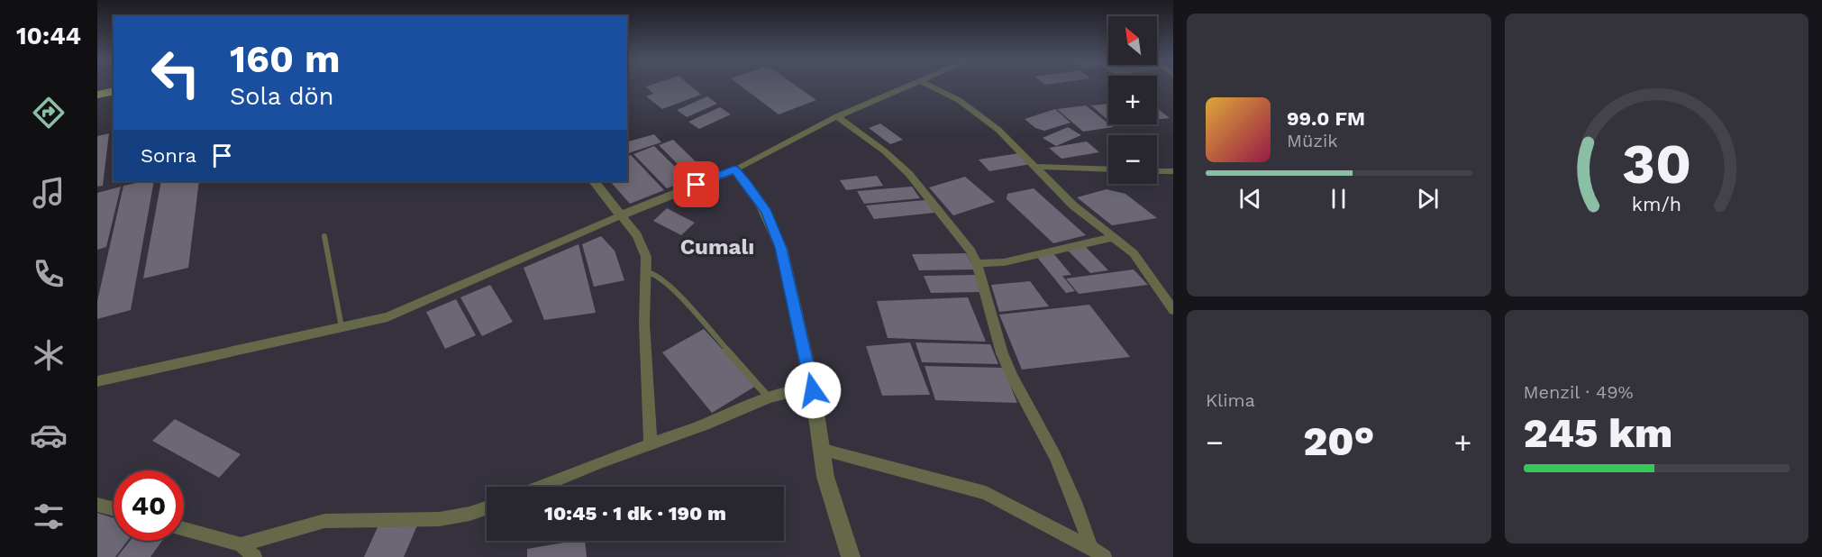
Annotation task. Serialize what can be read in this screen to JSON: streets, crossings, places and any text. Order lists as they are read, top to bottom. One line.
{"districts":["Cumalı"],"north":"top left","page":{"tabs":"10:44","map_buttons":["+","−"],"turn":["160 m","Sola dön"],"song":["99.0 FM","Müzik"],"then":"Sonra","tile":["Klima",["Menzil · 49%","245 km"]],"heat":["−","20°","+"],"limit":"40","trip":"10:45 · 1 dk · 190 m","gauge":["30","km/h"]}}
